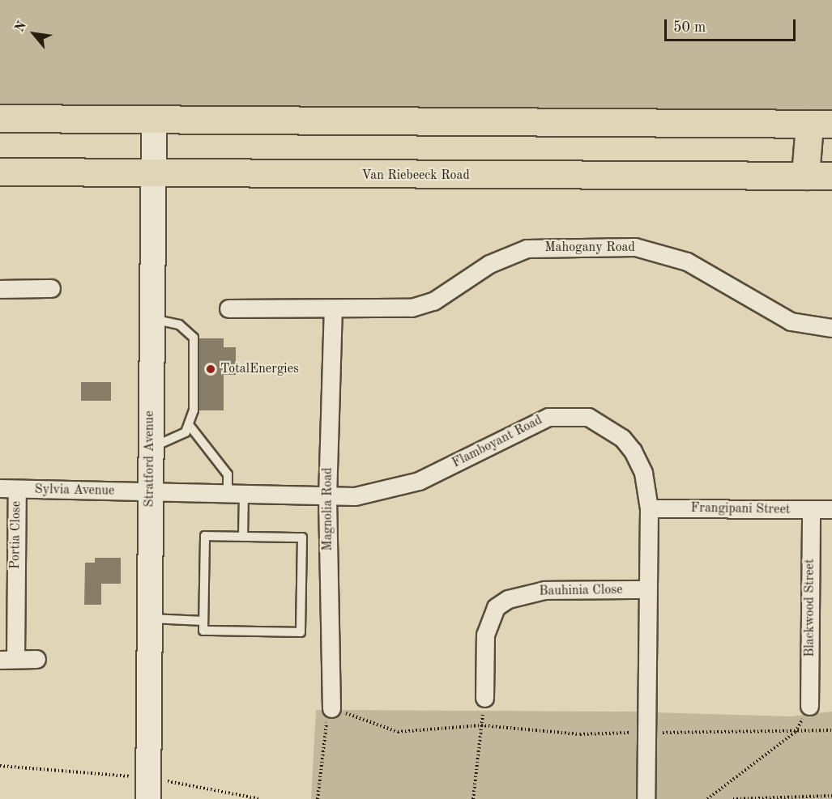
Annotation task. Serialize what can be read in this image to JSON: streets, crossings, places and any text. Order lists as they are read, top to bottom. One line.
{"streets":{"main road":["Van Riebeeck Road"],"street":["Mahogany Road","Flamboyant Road","Stratford Avenue","Sylvia Avenue","Magnolia Road","Frangipani Street","Portia Close","Bauhinia Close","Blackwood Street"]},"crossings":[["Van Riebeeck Road","Stratford Avenue"],["Mahogany Road","Magnolia Road"],["Flamboyant Road","Stratford Avenue"],["Flamboyant Road","Sylvia Avenue"],["Flamboyant Road","Magnolia Road"],["Flamboyant Road","Frangipani Street"],["Flamboyant Road","Bauhinia Close"],["Stratford Avenue","Sylvia Avenue"],["Sylvia Avenue","Portia Close"],["Frangipani Street","Blackwood Street"]],"places":["TotalEnergies"],"scale_bar":"50 m","north":"top left"}
